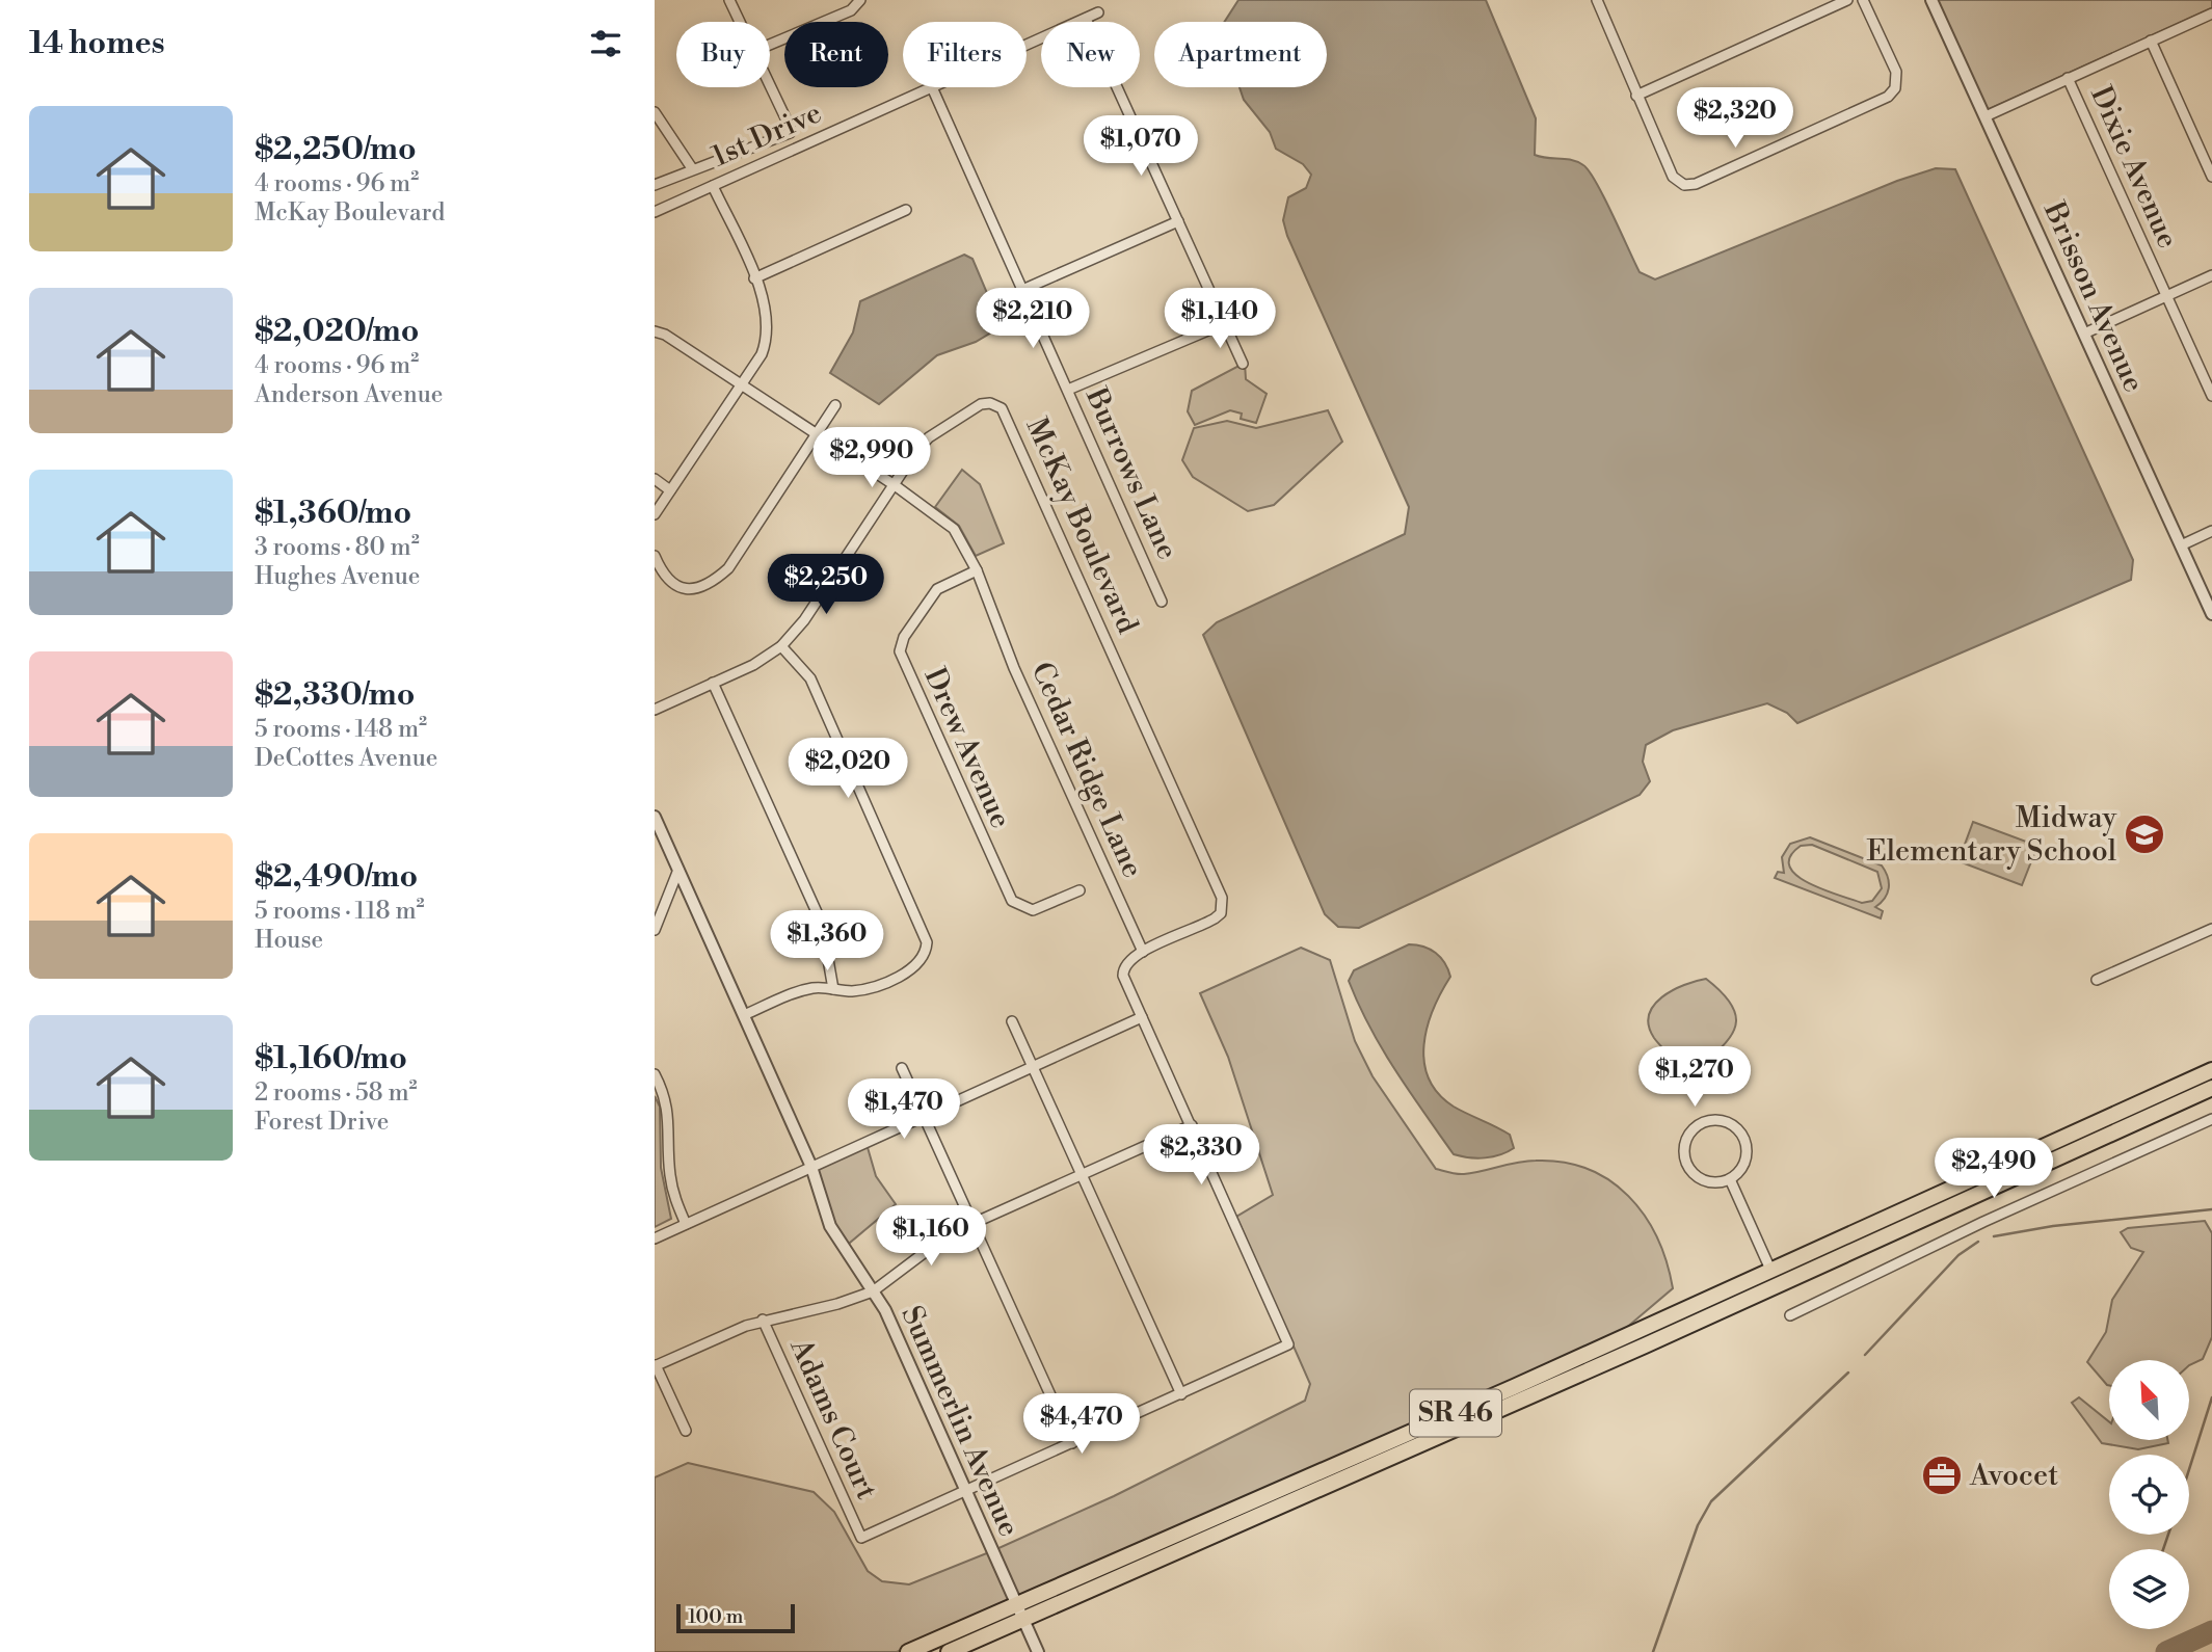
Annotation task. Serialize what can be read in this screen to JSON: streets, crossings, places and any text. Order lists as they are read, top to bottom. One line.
{"streets":{"main road":["SR 46"],"street":["1st Drive","Dixie Avenue","Brisson Avenue","Burrows Lane","McKay Boulevard","Drew Avenue","Cedar Ridge Lane","Adams Court","Summerlin Avenue"]},"crossings":[["1st Drive","Burrows Lane"],["McKay Boulevard","Cedar Ridge Lane"],["Drew Avenue","Cedar Ridge Lane"],["SR 46","Summerlin Avenue"],["Adams Court","Summerlin Avenue"]],"places":{"school or university":["Midway Elementary School"],"office":["Avocet"]},"scale_bar":"100 m","north":"top left","page":{"heading":"14 homes","chip":["Buy","Rent","Filters","New","Apartment"],"list":[{"name":"$2,250/mo","note":"4 rooms · 96 m² · McKay Boulevard"},{"name":"$2,020/mo","note":"4 rooms · 96 m² · Anderson Avenue"},{"name":"$1,360/mo","note":"3 rooms · 80 m² · Hughes Avenue"},{"name":"$2,330/mo","note":"5 rooms · 148 m² · DeCottes Avenue"},{"name":"$2,490/mo","note":"5 rooms · 118 m² · House"},{"name":"$1,160/mo","note":"2 rooms · 58 m² · Forest Drive"}],"price":["$2,320","$1,070","$2,210","$1,140","$2,990","$2,250","$2,020","$1,360","$1,270","$1,470","$2,330","$2,490","$1,160","$4,470"],"scale":"100 m"}}
